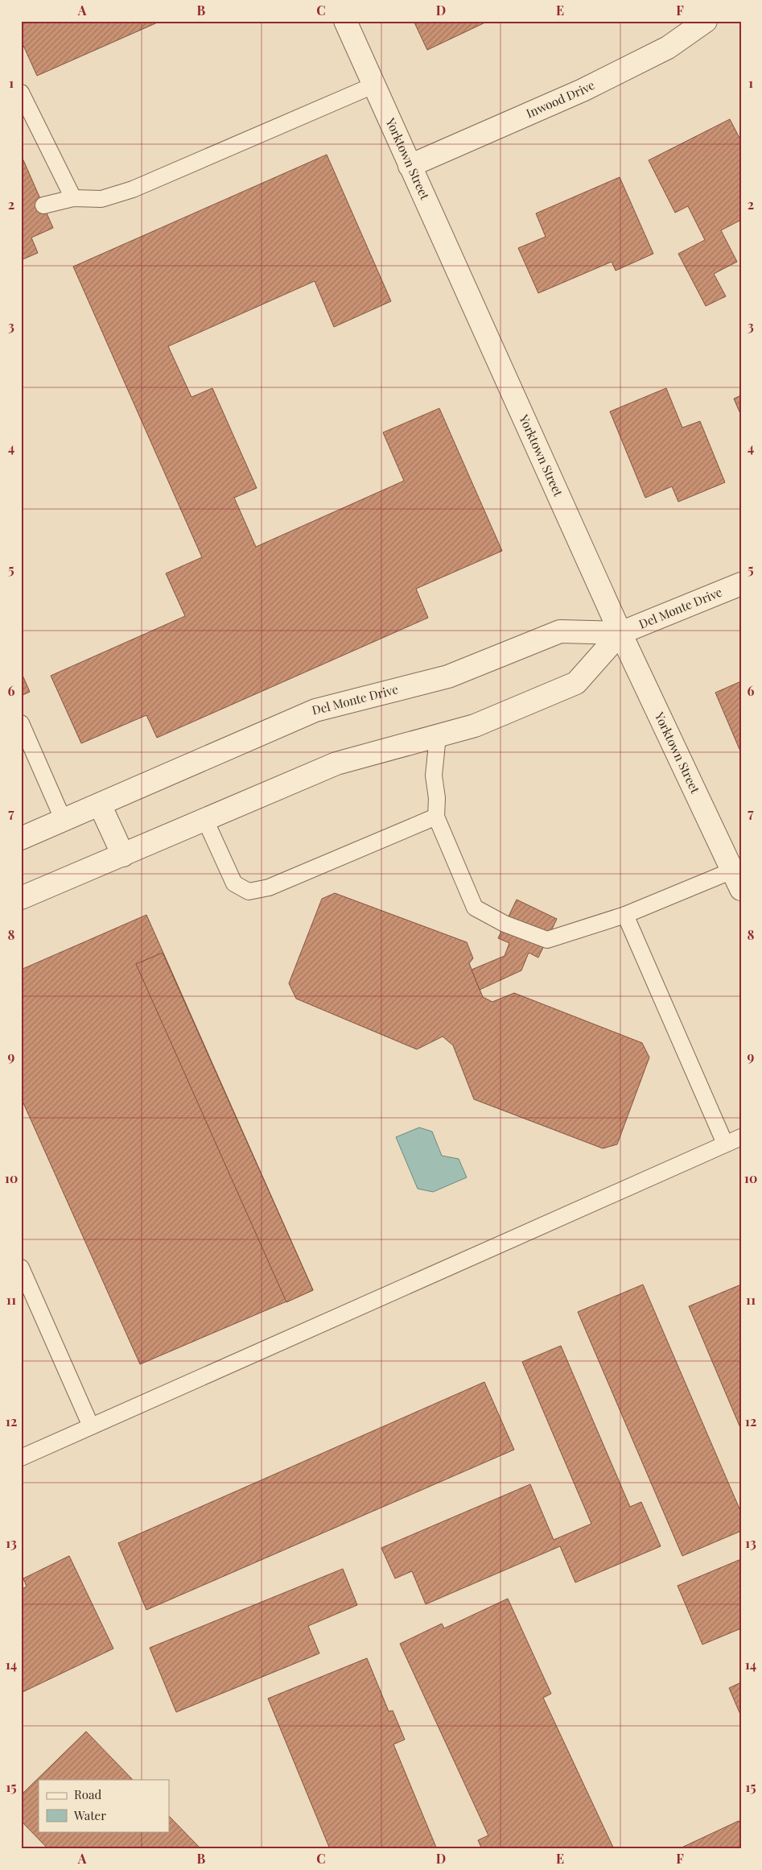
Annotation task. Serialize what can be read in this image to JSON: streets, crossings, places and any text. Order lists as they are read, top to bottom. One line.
{"streets":{"street":["Inwood Drive","Yorktown Street","Del Monte Drive"]},"crossings":[["Inwood Drive","Yorktown Street"],["Yorktown Street","Del Monte Drive"]],"legend":["Road","Water"],"grid":{"columns":["A","B","C","D","E","F"],"rows":["1","2","3","4","5","6","7","8","9","10","11","12","13","14","15"]}}
